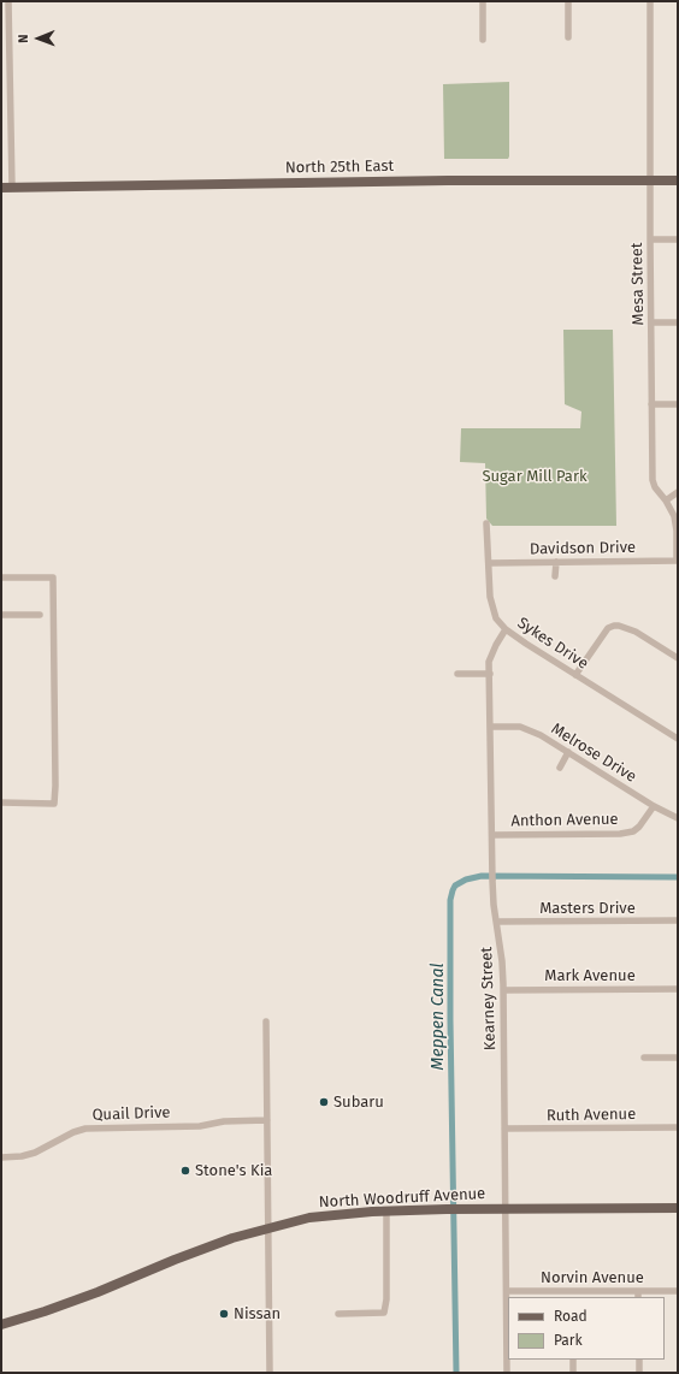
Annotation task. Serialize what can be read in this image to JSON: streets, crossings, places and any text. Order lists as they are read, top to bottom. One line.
{"streets":{"main road":["North 25th East","North Woodruff Avenue"],"street":["Mesa Street","Davidson Drive","Sykes Drive","Melrose Drive","Anthon Avenue","Masters Drive","Mark Avenue","Kearney Street","Quail Drive","Ruth Avenue","Norvin Avenue"]},"crossings":[["North 25th East","Mesa Street"],["Mesa Street","Davidson Drive"],["Davidson Drive","Sykes Drive"],["Sykes Drive","Kearney Street"],["Melrose Drive","Anthon Avenue"],["Melrose Drive","Kearney Street"],["Anthon Avenue","Kearney Street"],["Masters Drive","Kearney Street"],["Mark Avenue","Kearney Street"],["Kearney Street","Ruth Avenue"],["Kearney Street","North Woodruff Avenue"],["Kearney Street","Norvin Avenue"]],"water":["Meppen Canal"],"parks":["Sugar Mill Park"],"places":["Subaru","Stone's Kia","Nissan"],"legend":["Road","Park"],"north":"left"}
